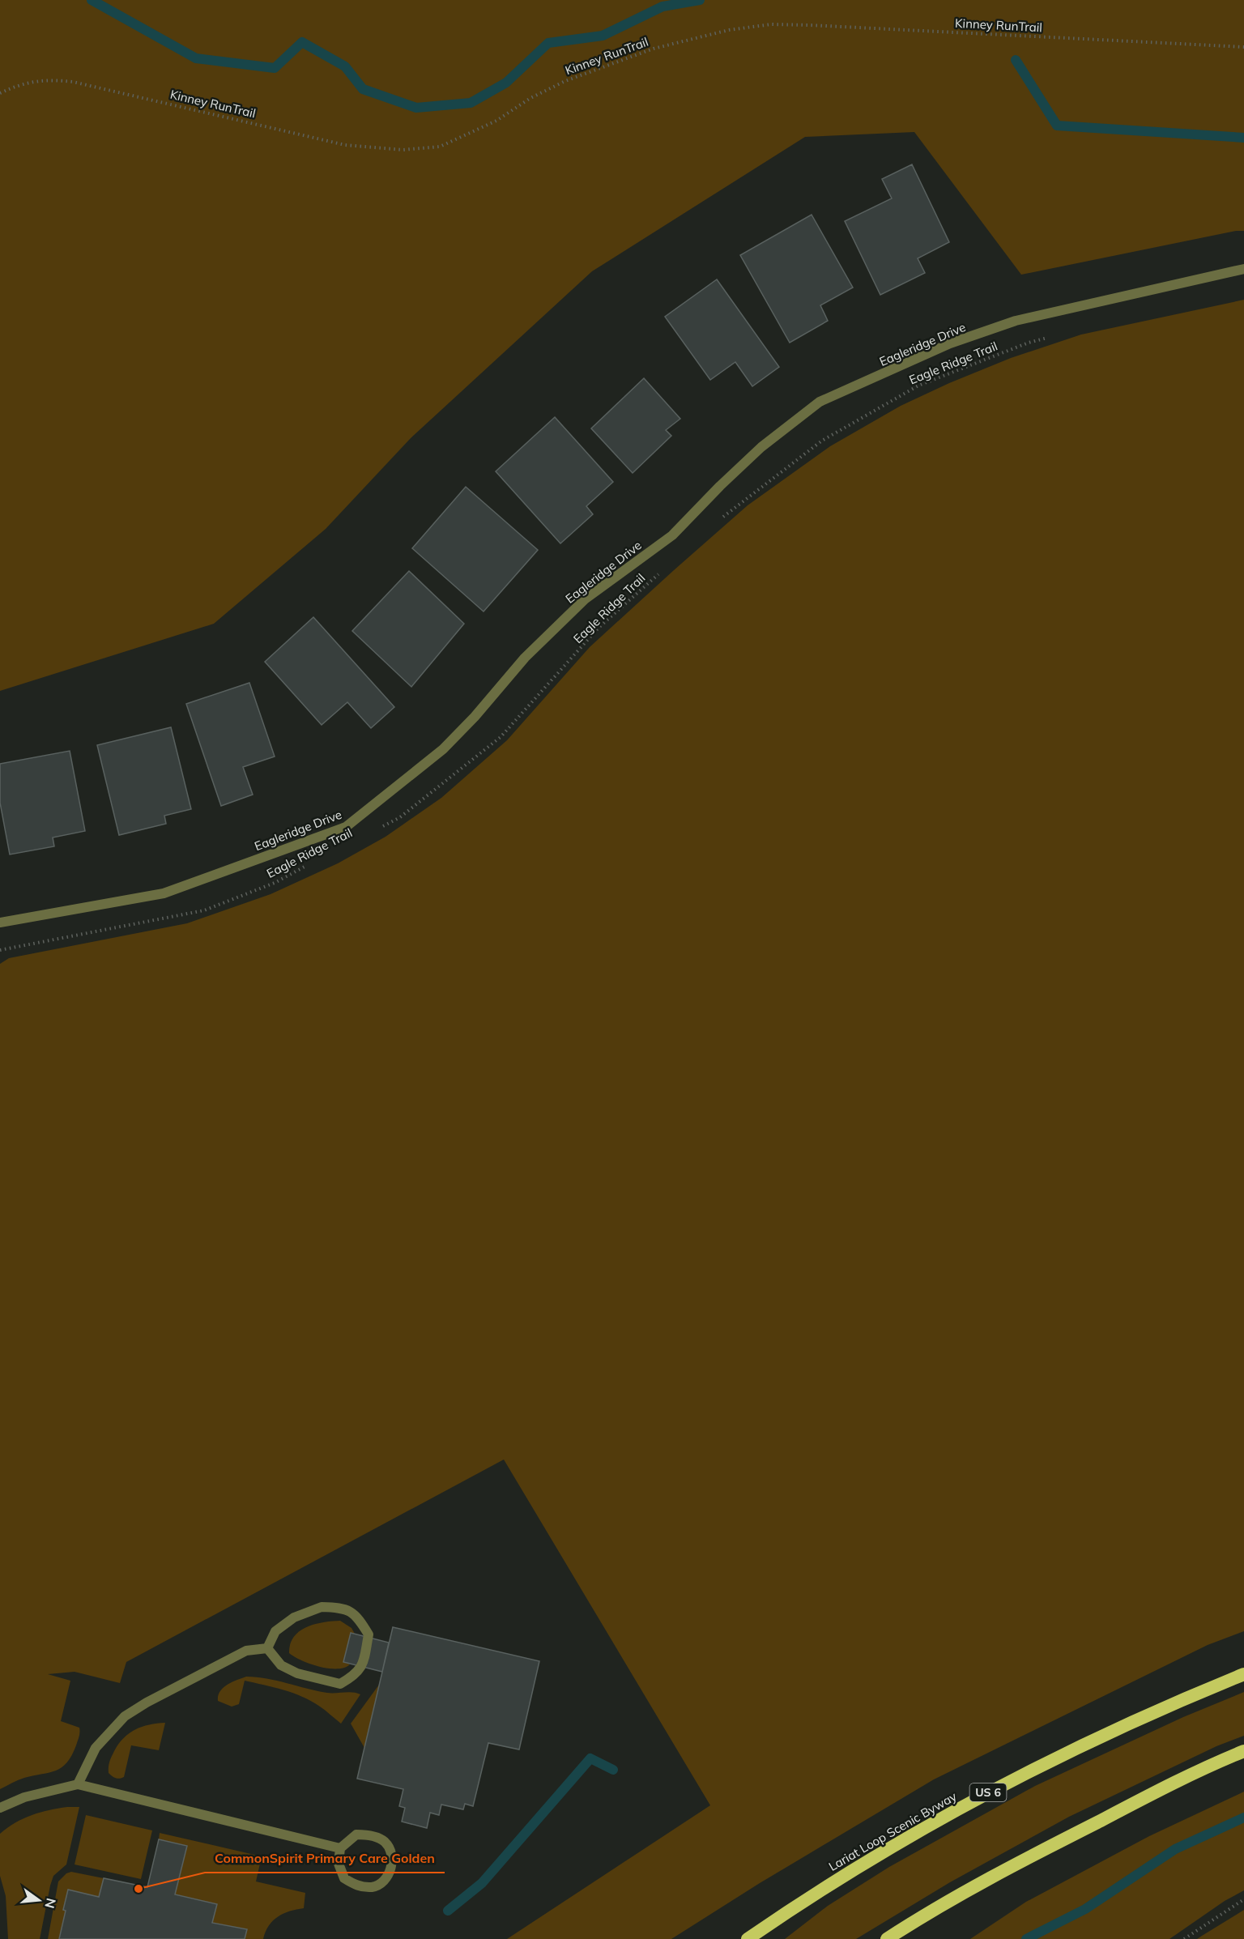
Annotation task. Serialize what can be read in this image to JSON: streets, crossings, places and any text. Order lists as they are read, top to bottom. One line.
{"streets":{"highway":["US 6","Lariat Loop Scenic Byway"],"street":["Eagleridge Drive"],"path":["Kinney RunTrail","Eagle Ridge Trail"]},"places":["CommonSpirit Primary Care Golden"],"north":"right"}
